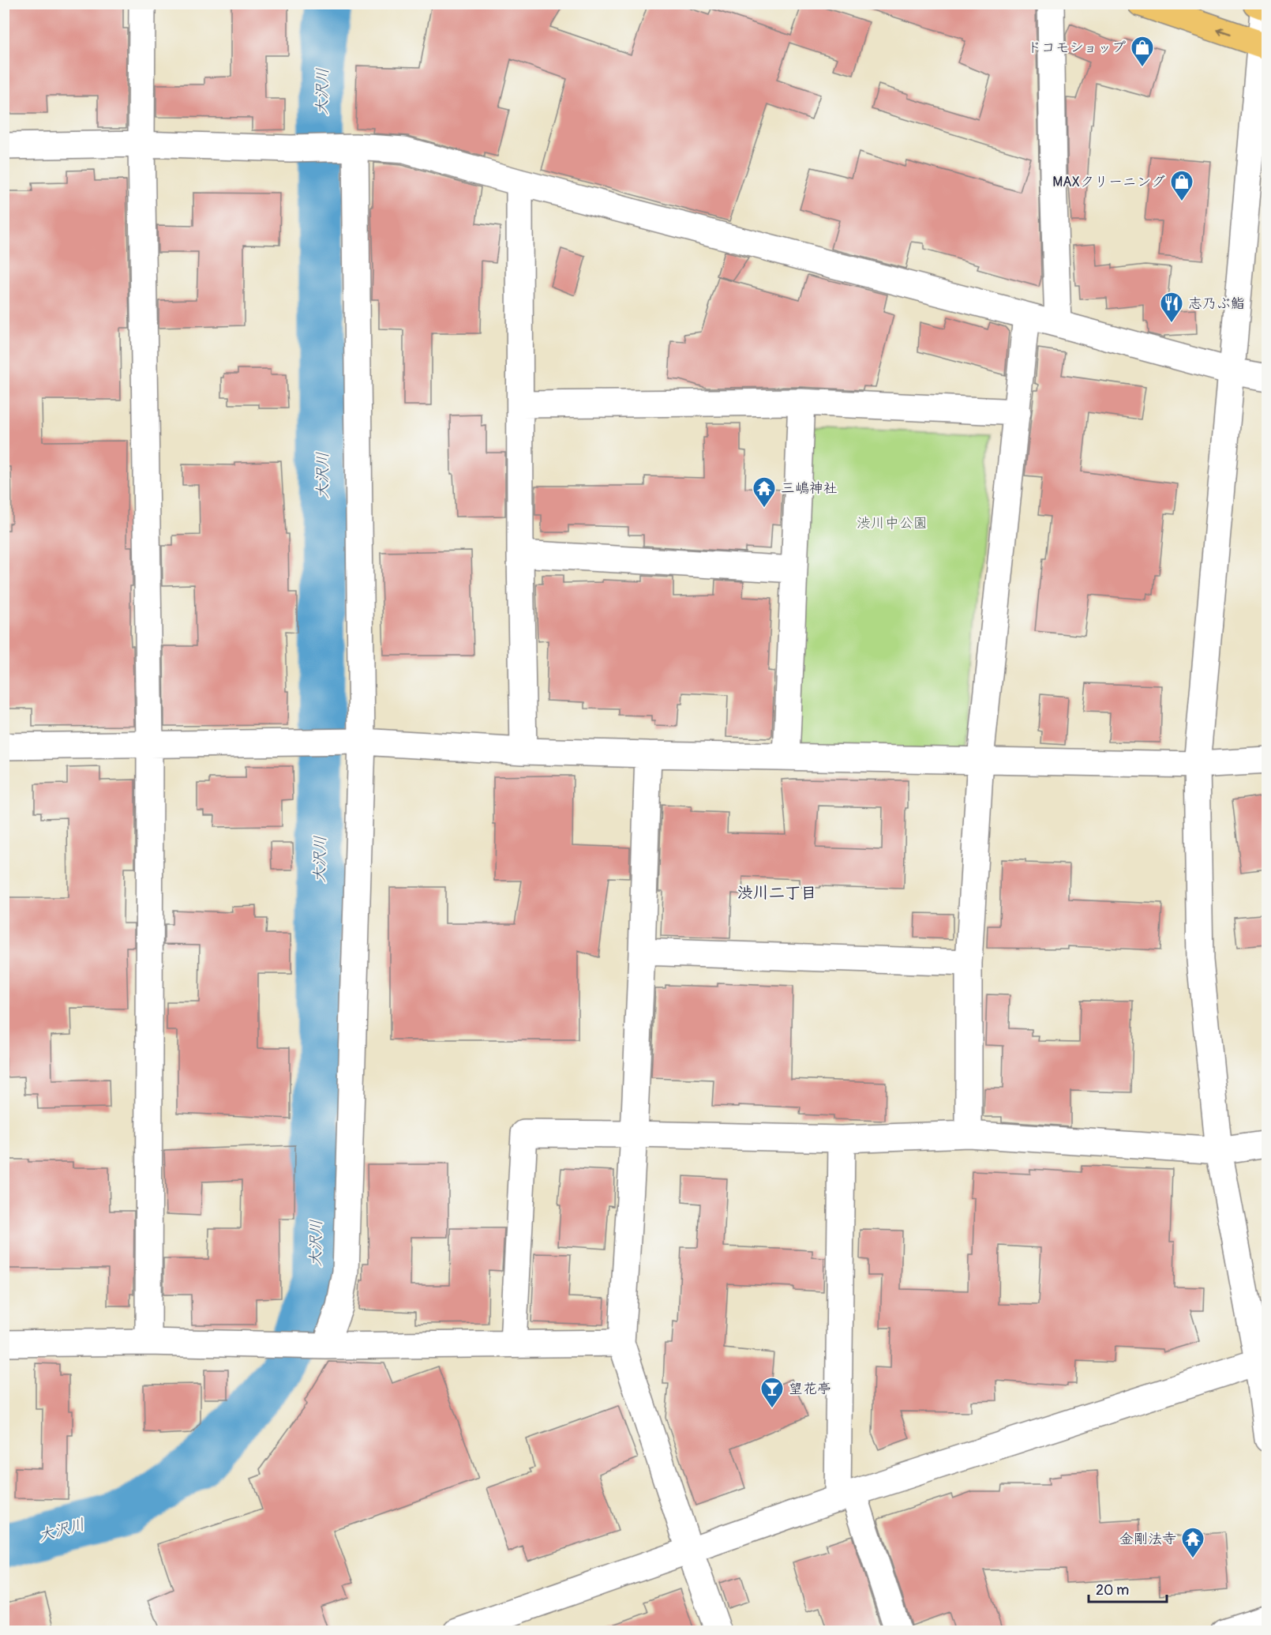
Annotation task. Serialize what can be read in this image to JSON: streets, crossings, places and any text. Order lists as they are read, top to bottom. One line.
{"districts":["渋川二丁目"],"water":["大沢川"],"parks":["渋川中公園"],"places":{"shop":["ドコモショップ","MAXクリーニング"],"restaurant":["志乃ぶ鮨"],"temple":["三嶋神社","金剛法寺"],"bar":["望花亭"]},"scale_bar":"20 m"}
